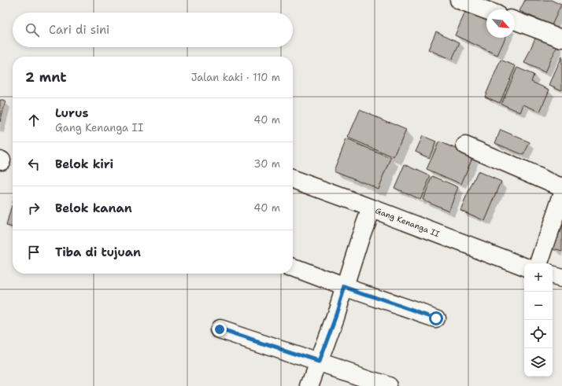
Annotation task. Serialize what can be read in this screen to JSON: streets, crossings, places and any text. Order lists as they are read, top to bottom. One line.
{"streets":{"street":["Gang Kenanga II"]},"north":"bottom right","page":{"search":"Cari di sini","heading":["2 mnt","Jalan kaki · 110 m"],"list":[["Lurus","Gang Kenanga II","40 m"],["Belok kiri","30 m"],["Belok kanan","40 m"],"Tiba di tujuan"],"map_buttons":["+","−"]}}
